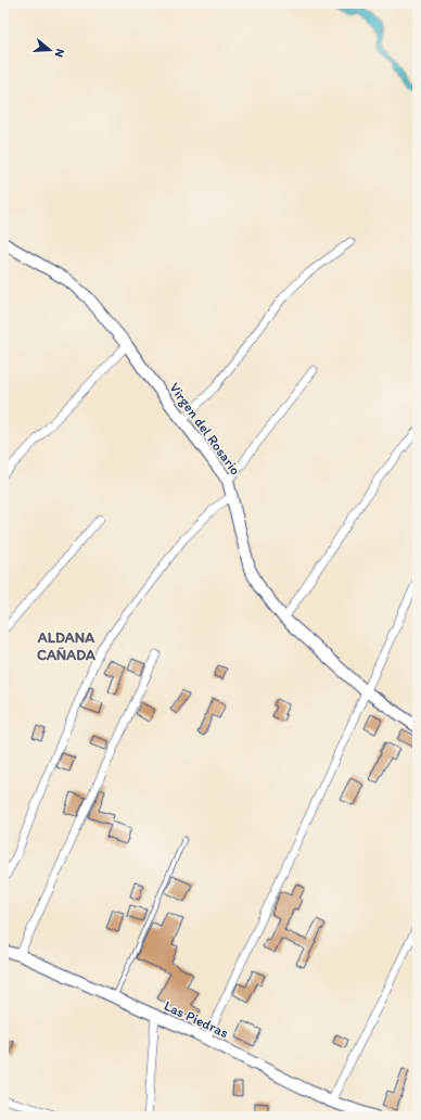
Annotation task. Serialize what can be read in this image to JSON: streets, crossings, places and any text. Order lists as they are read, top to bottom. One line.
{"streets":{"street":["Virgen del Rosario","Las Piedras"]},"districts":["ALDANA CAÑADA"],"north":"right"}
